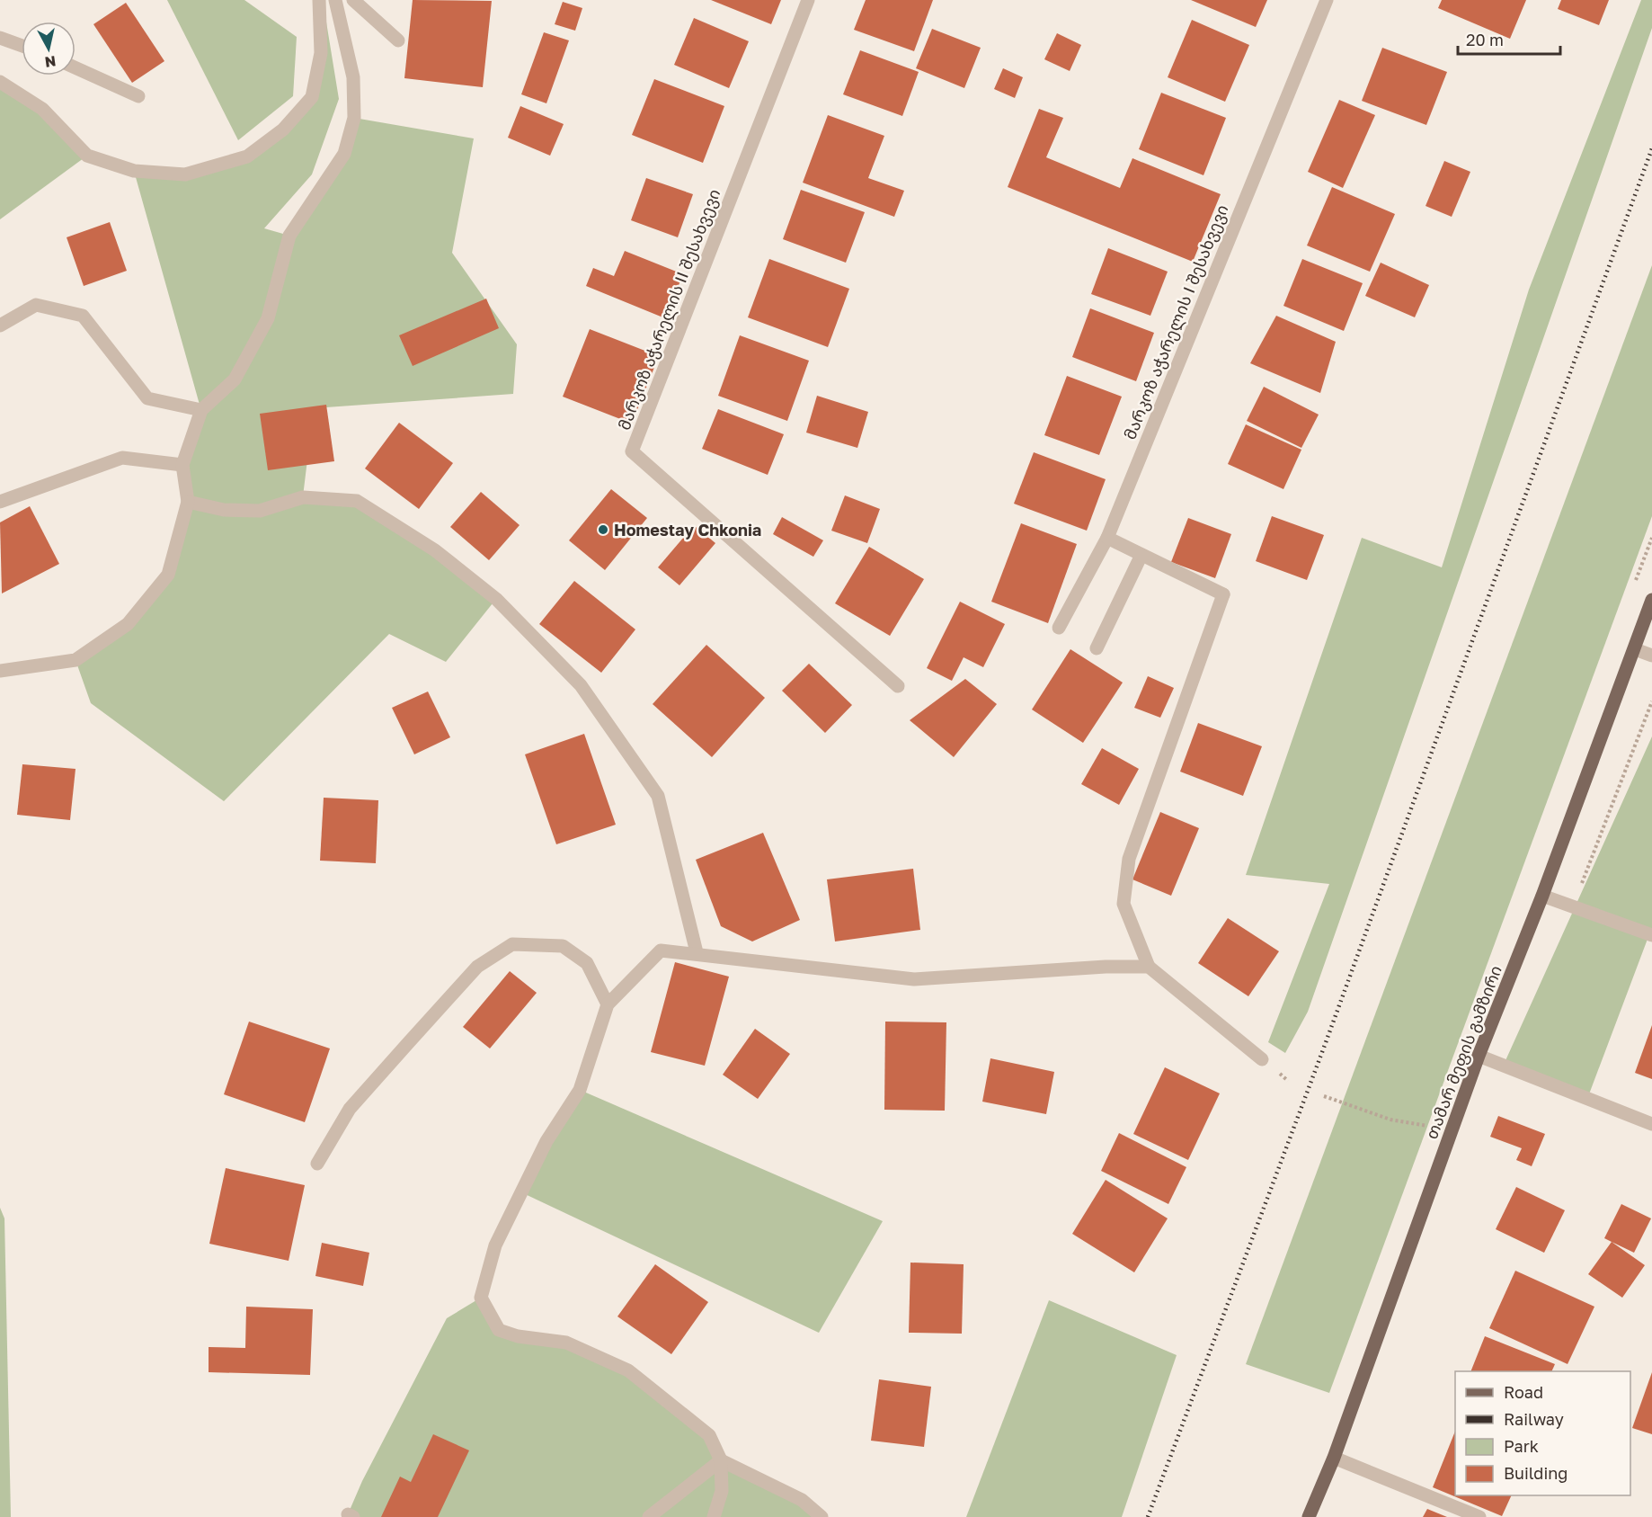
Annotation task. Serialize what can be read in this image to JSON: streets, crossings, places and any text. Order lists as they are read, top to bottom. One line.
{"streets":{"main road":["თამარ მეფის გამზირი"],"street":["მარკოზ აჭარელის II შესახვევი","მარკოზ აჭარელის I შესახვევი"]},"places":["Homestay Chkonia"],"legend":["Road","Railway","Park","Building"],"scale_bar":"20 m","north":"bottom"}
